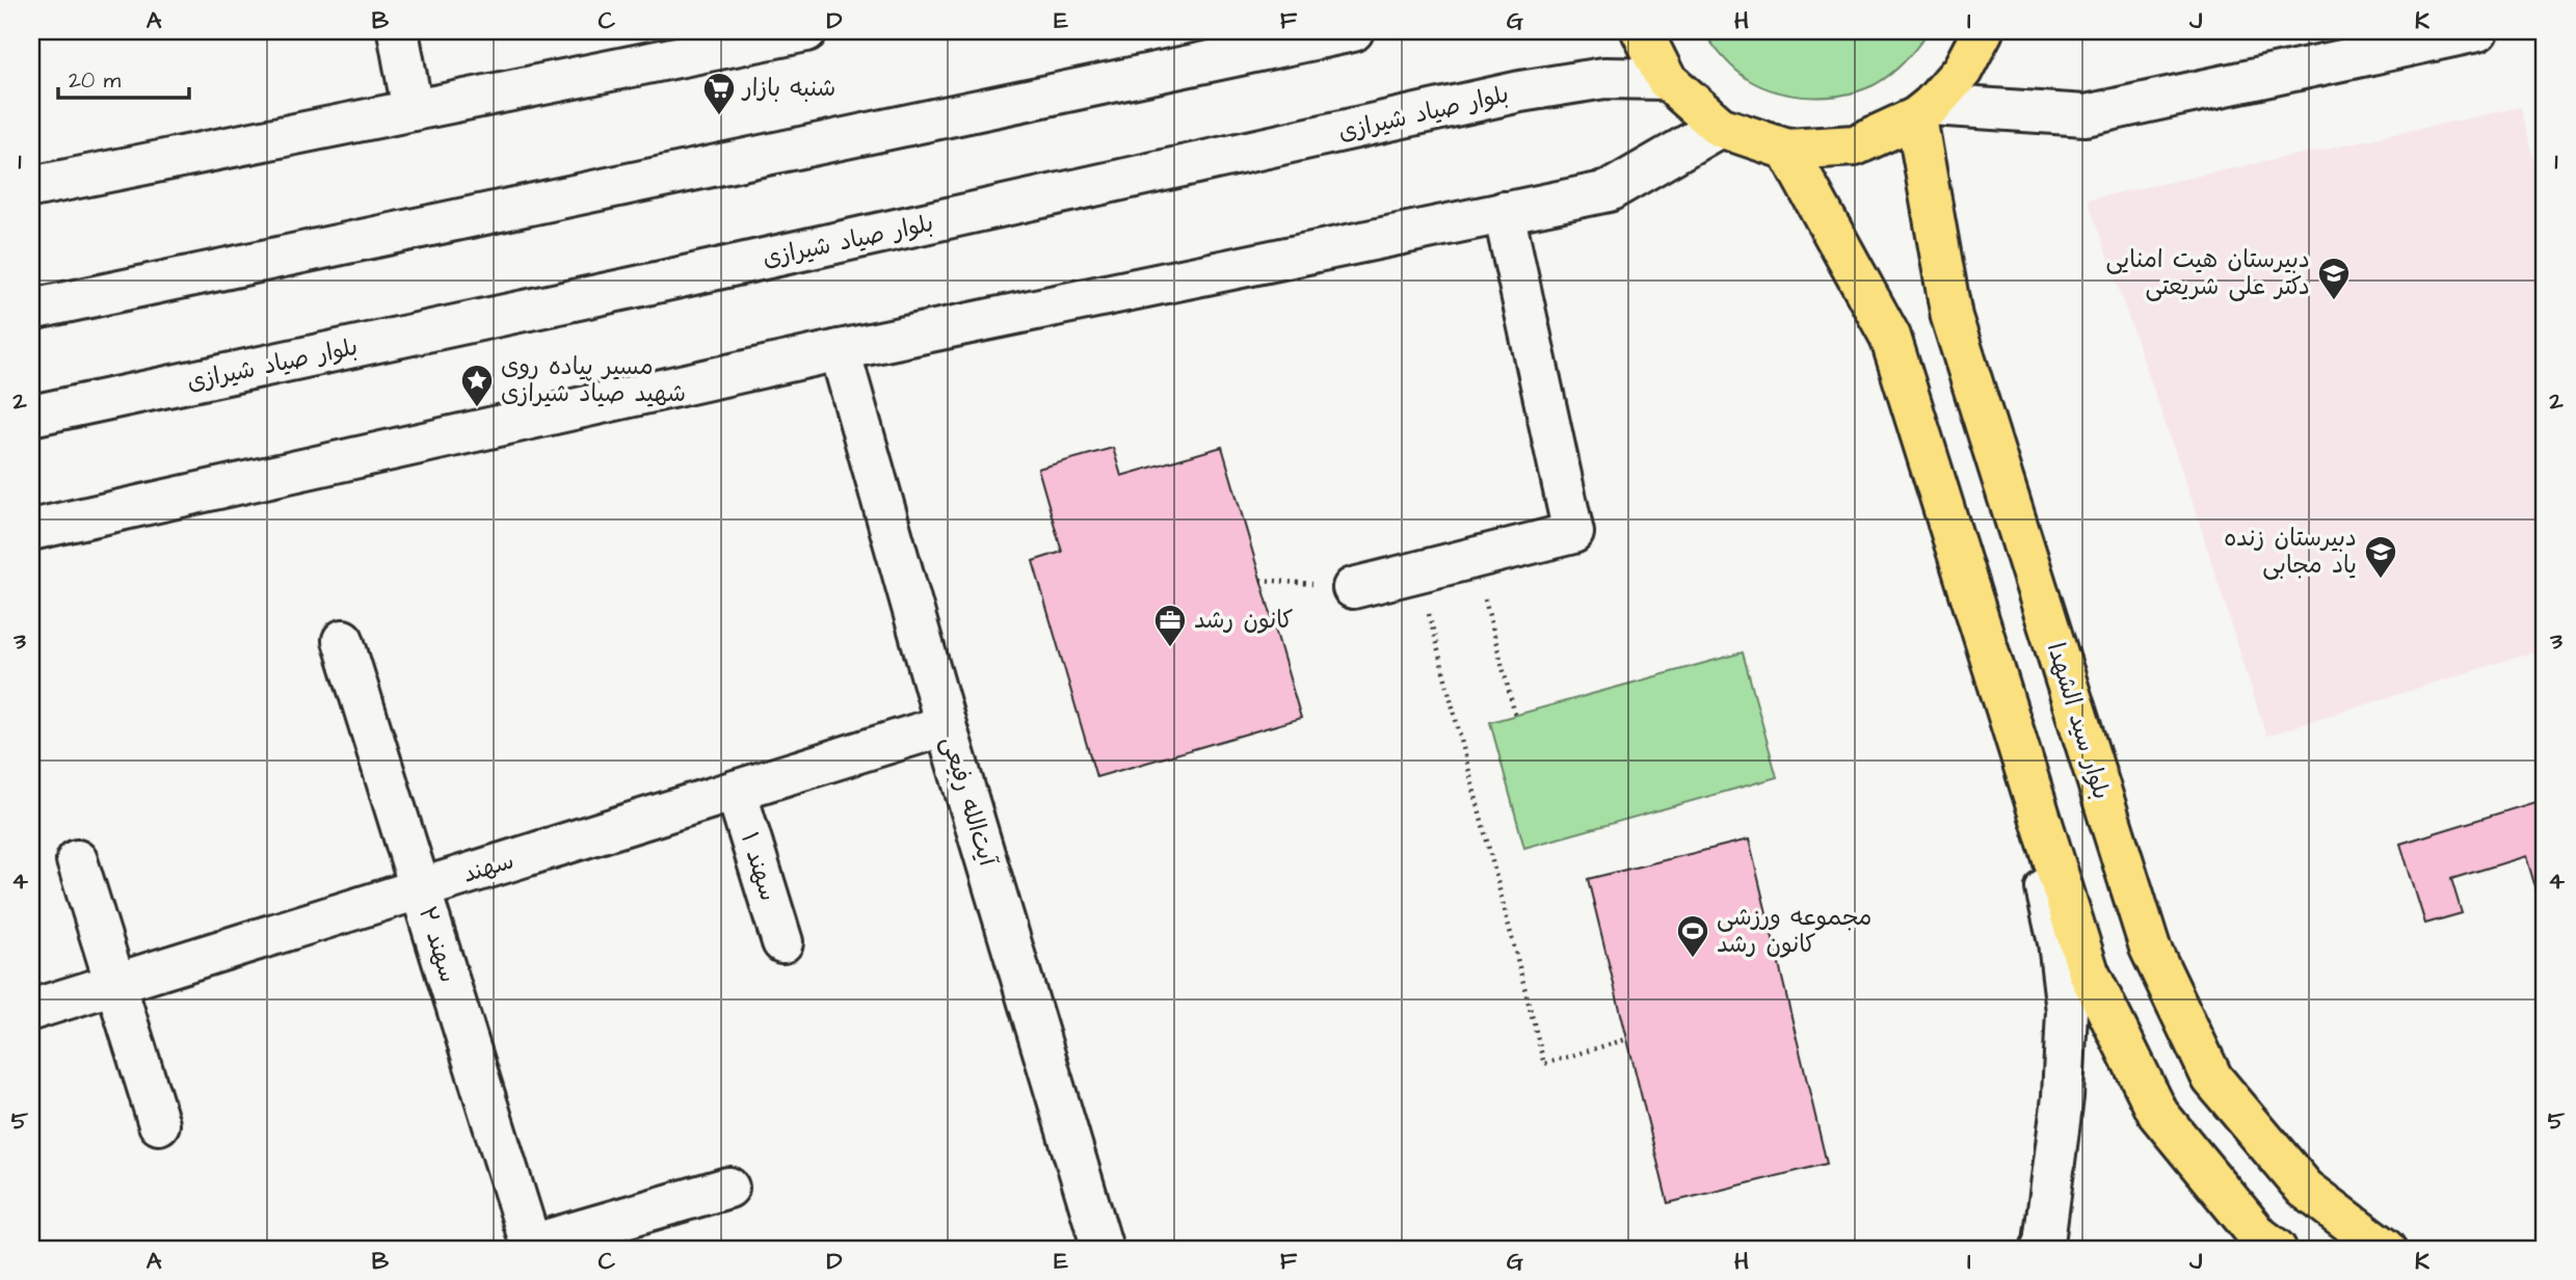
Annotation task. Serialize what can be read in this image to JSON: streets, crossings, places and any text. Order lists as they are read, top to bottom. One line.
{"streets":{"main road":["بلوار سید الشهدا"],"street":["بلوار صیاد شیرازی","آیت‌الله رفیعی","سهند ۱","سهند","سهند ۲"]},"crossings":[["آیت‌الله رفیعی","سهند"],["سهند ۱","سهند"],["سهند","سهند ۲"]],"places":{"supermarket":["شنبه بازار"],"school or university":["دبیرستان هیت امنایی دکتر علی شریعتی","دبیرستان زنده یاد مجابی"],"place":["مسیر پیاده روی شهید صیاد شیرازی"],"office":["کانون رشد"],"sports":["مجموعه ورزشی کانون رشد"]},"scale_bar":"20 m","grid":{"columns":["A","B","C","D","E","F","G","H","I","J","K"],"rows":["1","2","3","4","5"]}}
